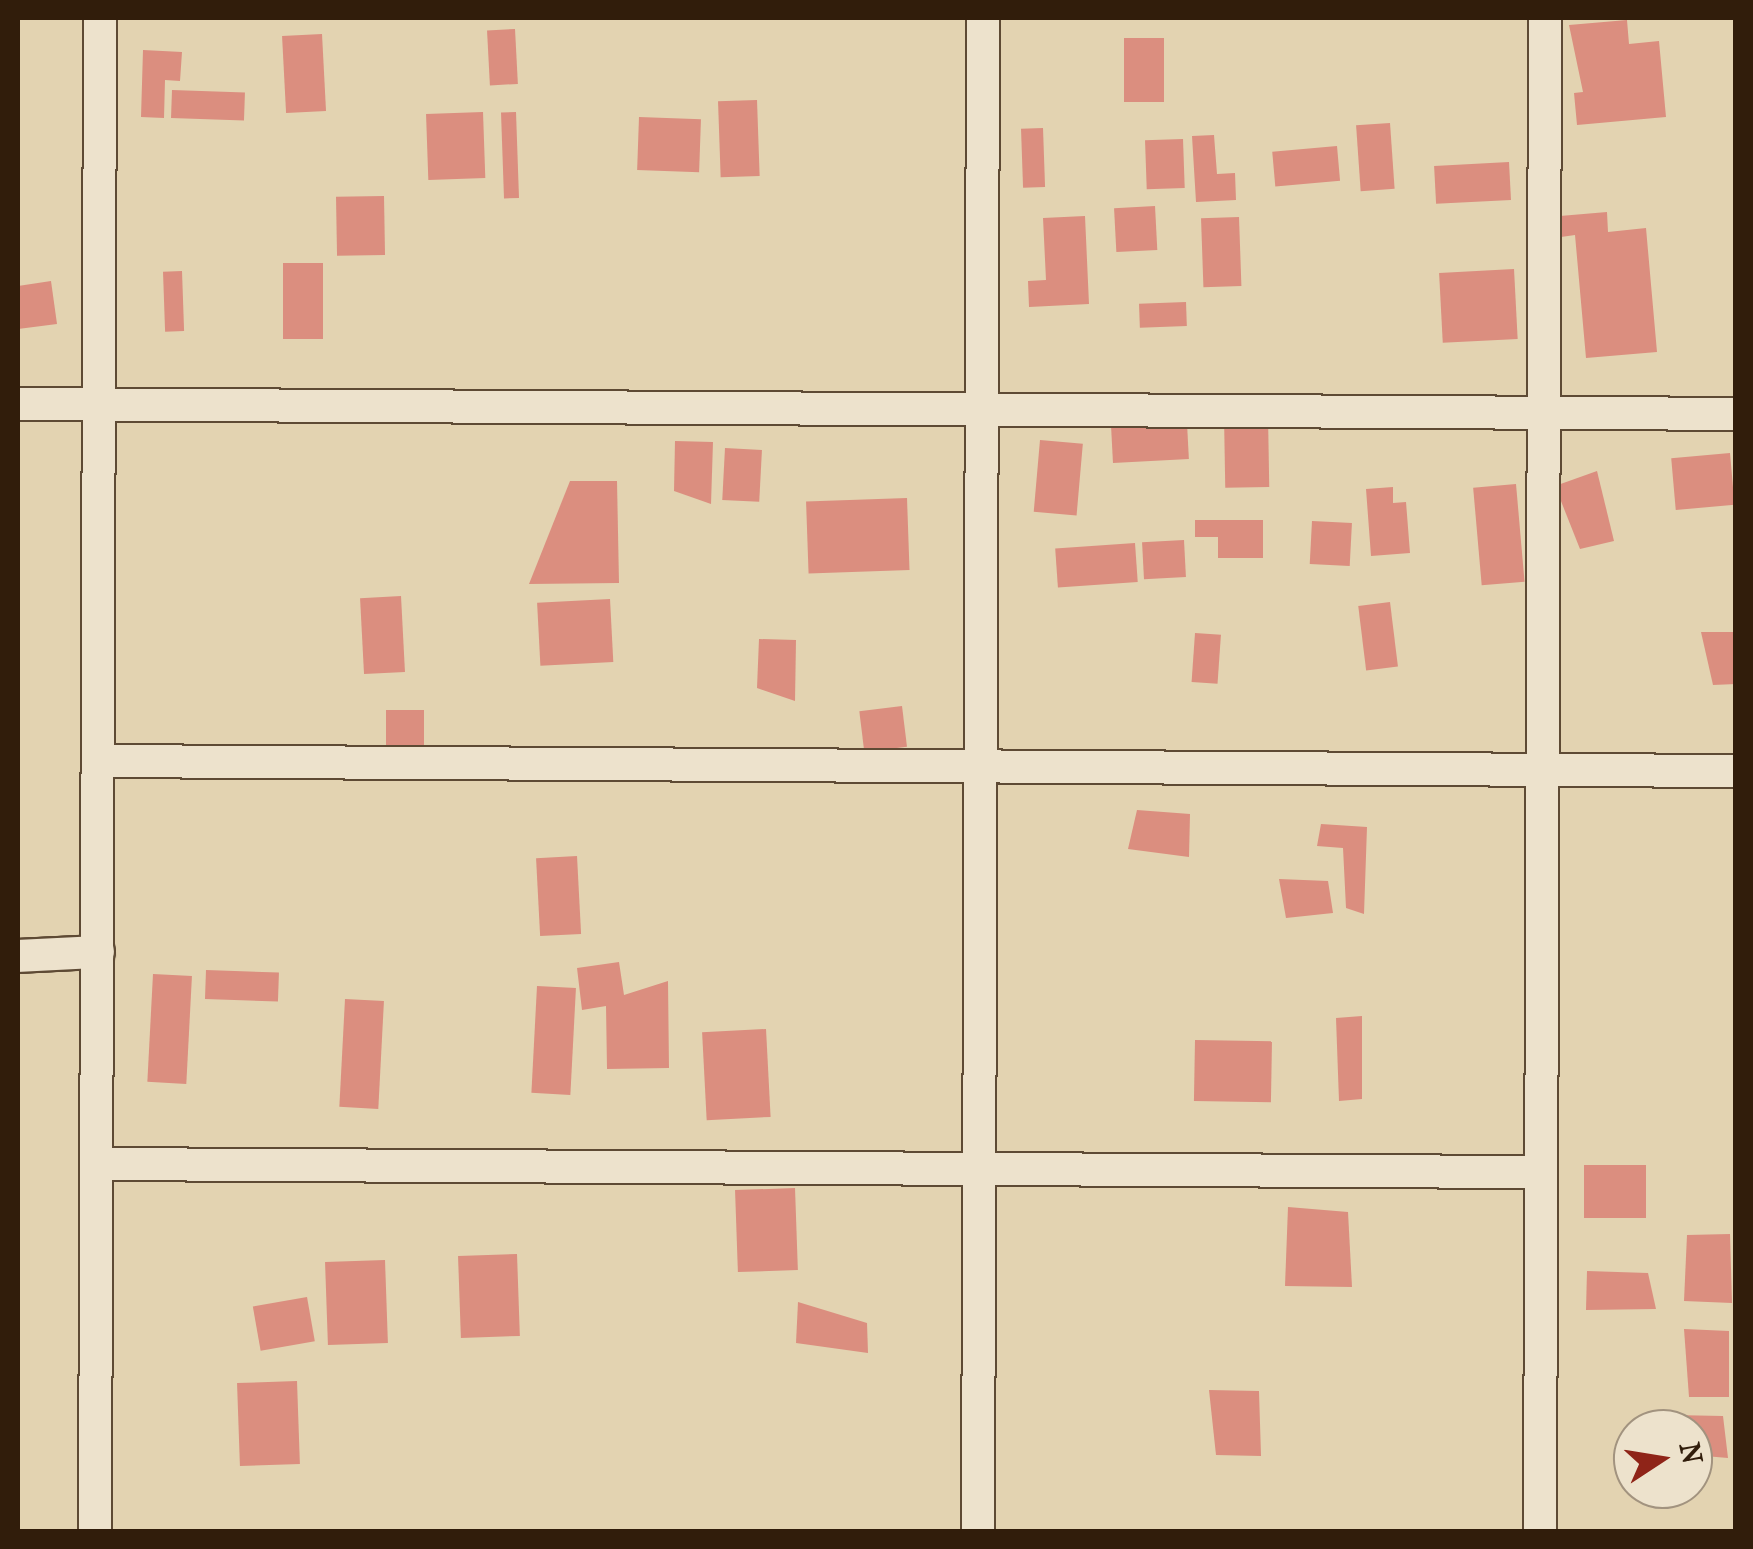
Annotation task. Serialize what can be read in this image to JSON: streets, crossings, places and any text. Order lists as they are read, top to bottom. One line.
{"north":"right"}
